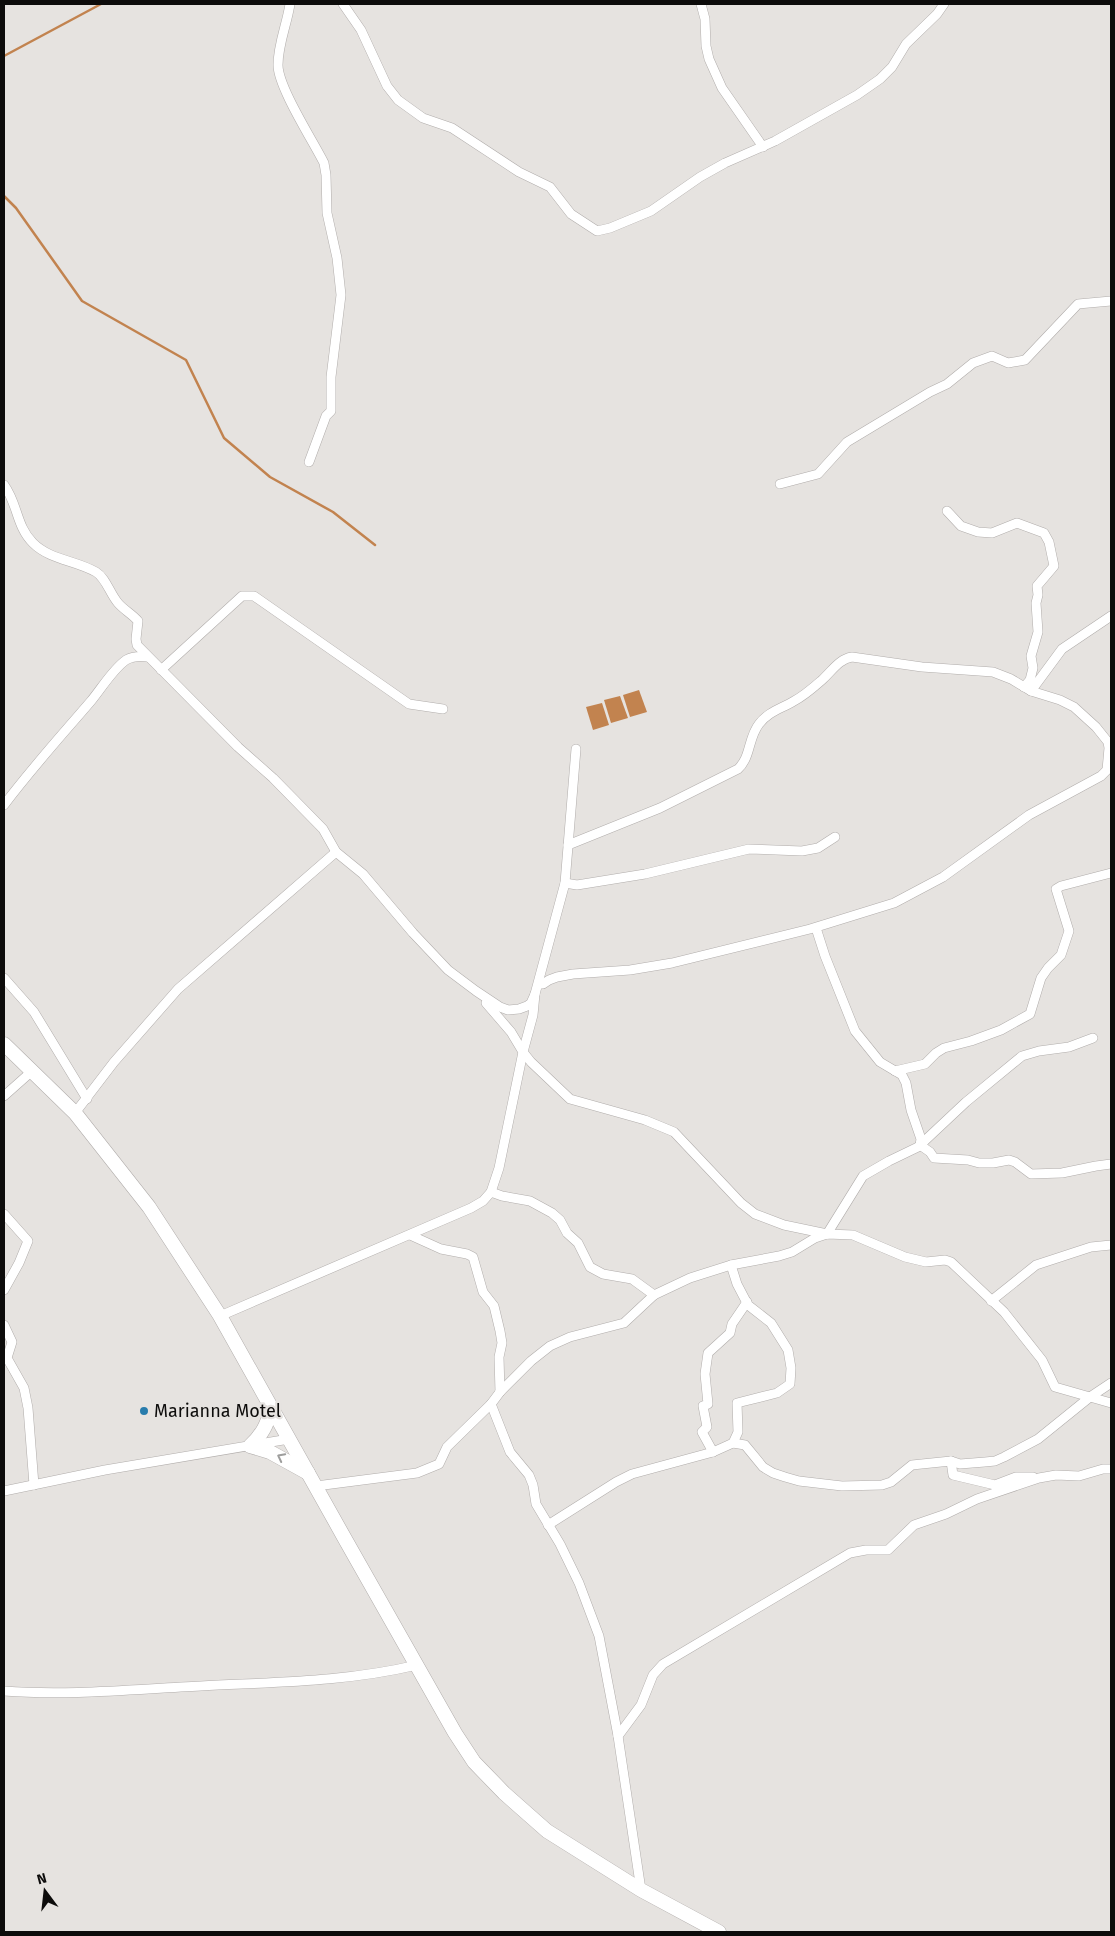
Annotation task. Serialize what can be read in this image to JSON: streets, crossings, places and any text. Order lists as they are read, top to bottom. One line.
{"places":["Marianna Motel"],"north":"top"}
